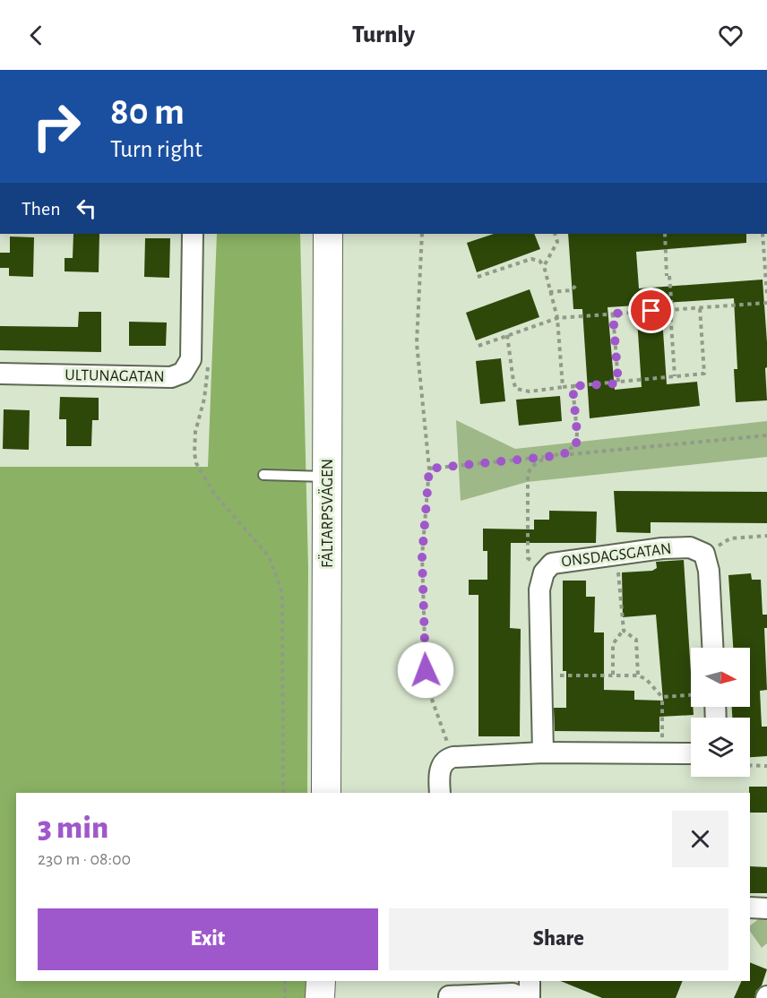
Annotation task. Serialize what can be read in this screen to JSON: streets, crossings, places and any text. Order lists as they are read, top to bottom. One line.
{"streets":{"main road":["FÄLTARPSVÄGEN"],"street":["ULTUNAGATAN","ONSDAGSGATAN"]},"north":"right","page":{"header":"Turnly","turn":["80 m","Turn right"],"then":"Then","heading":["3 min","230 m · 08:00"],"buttons":["Exit","Share"]}}
